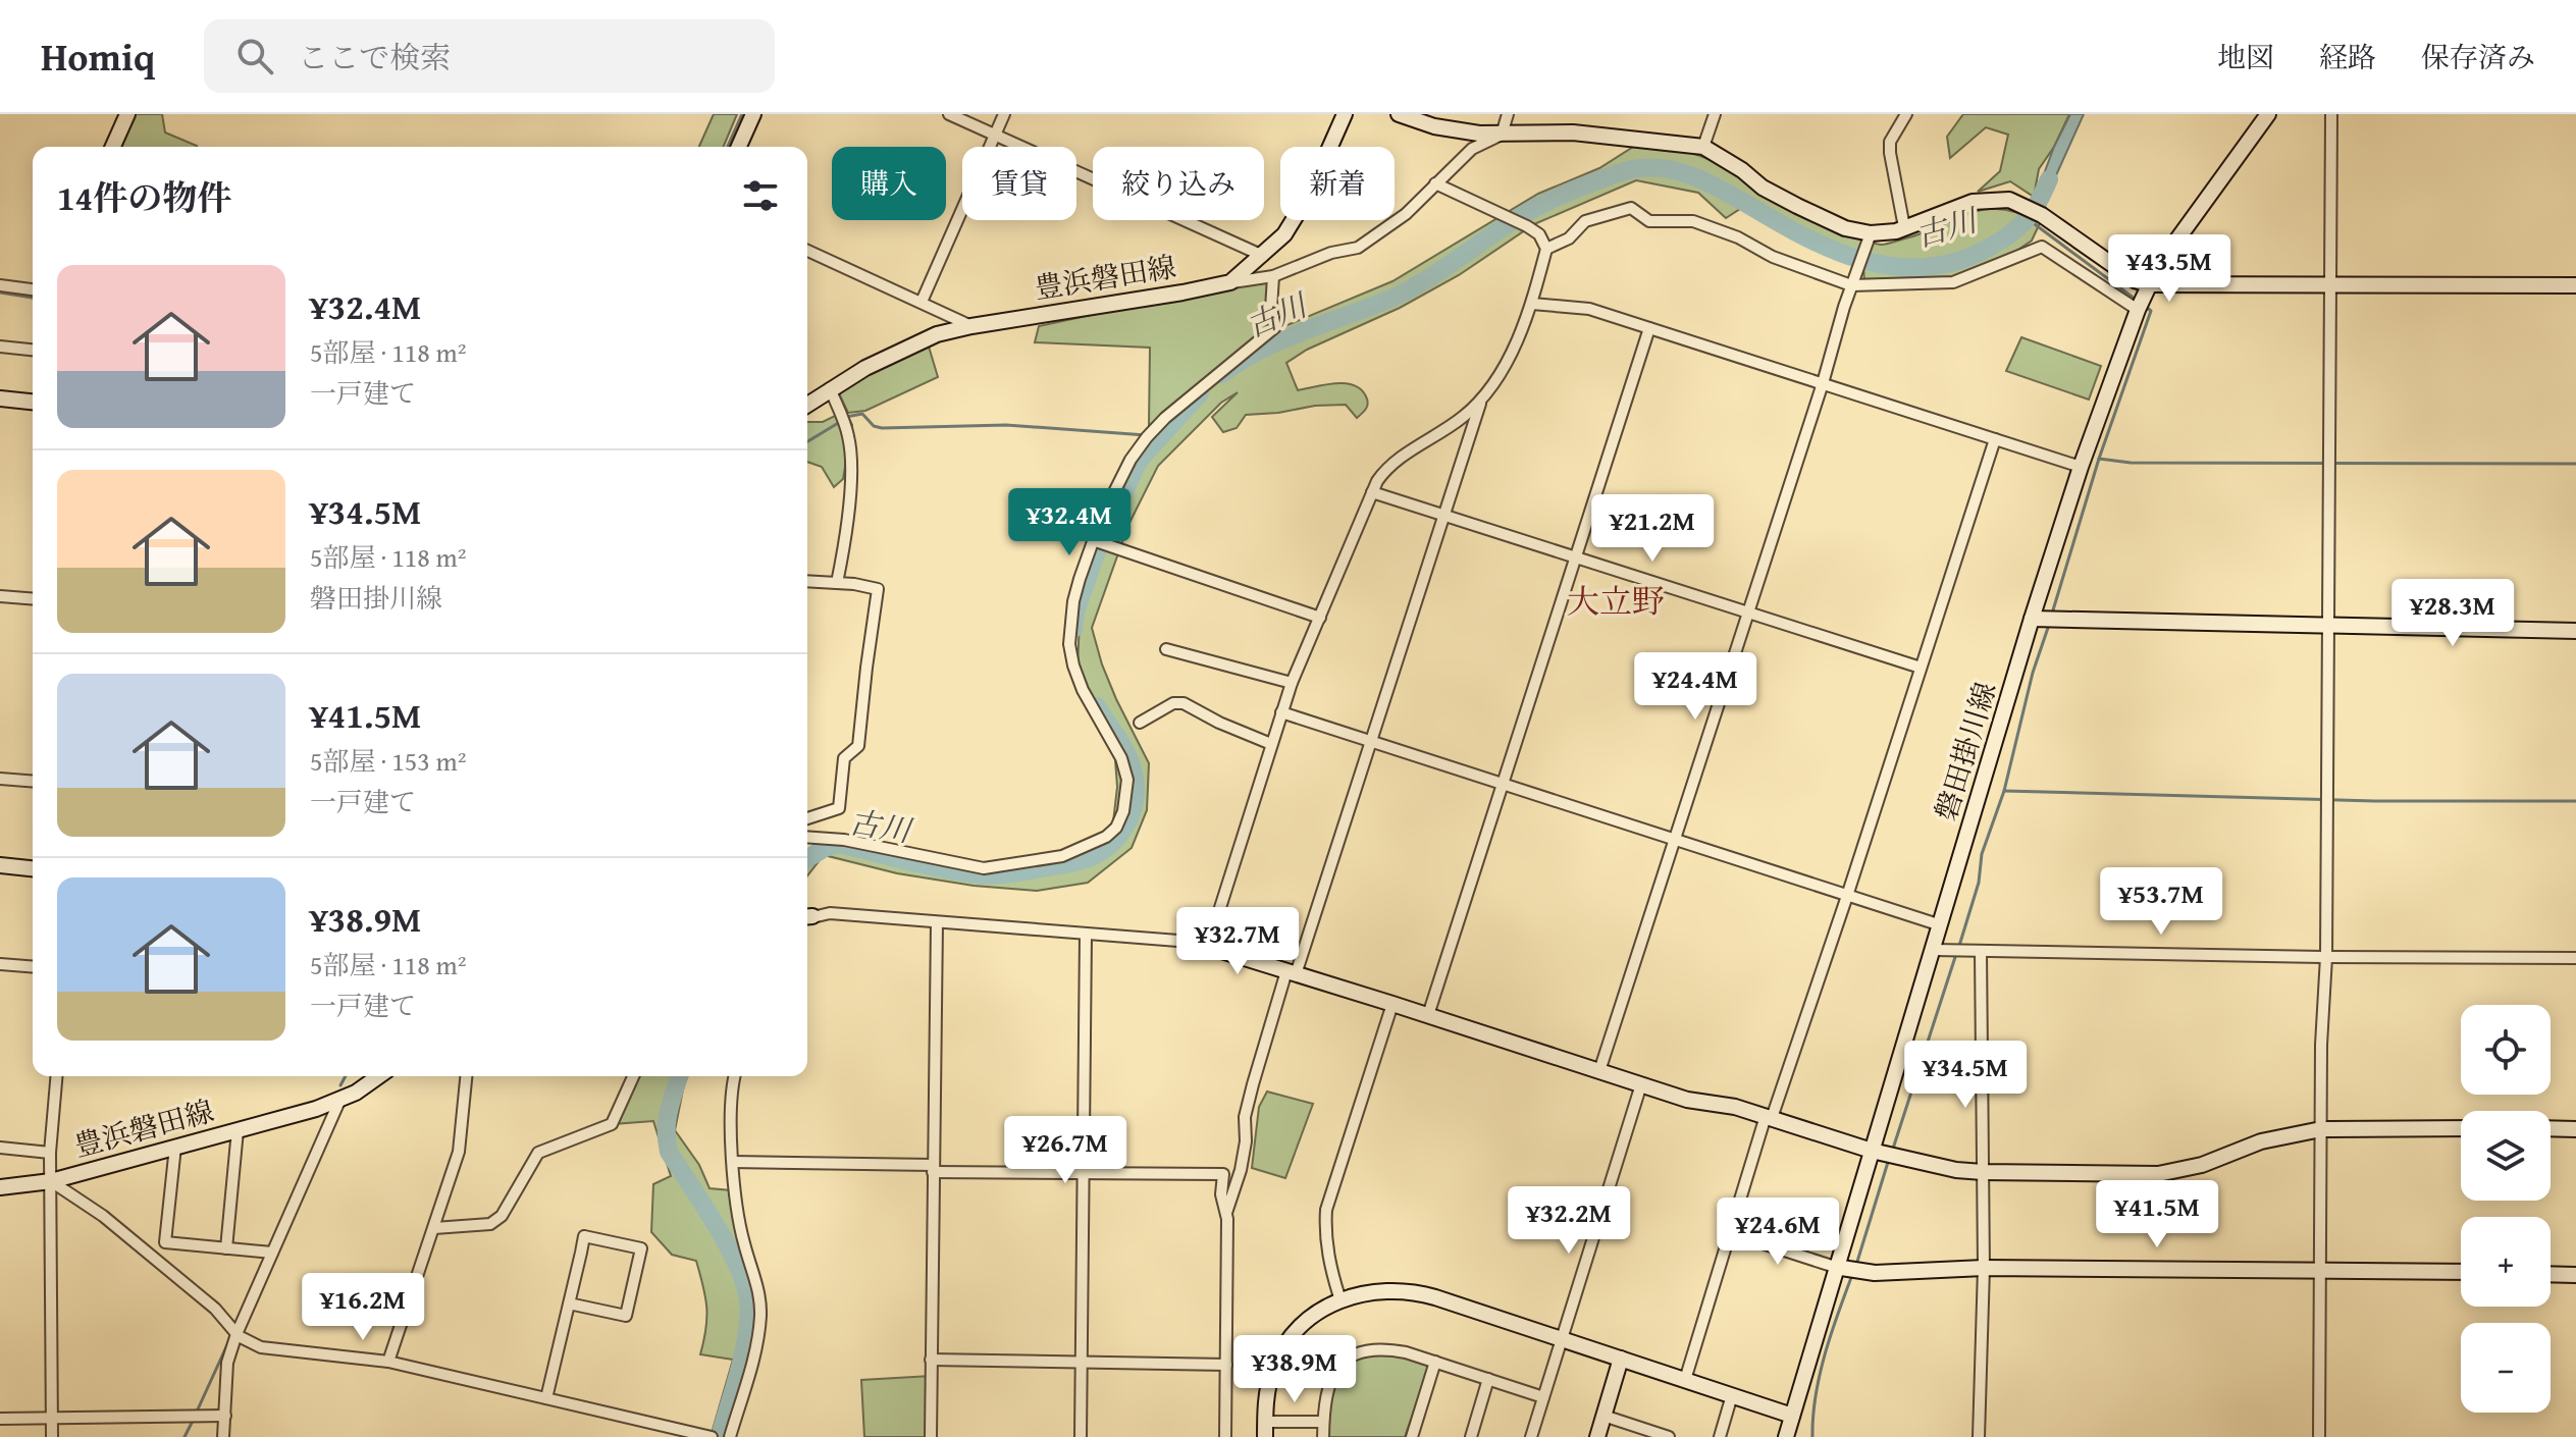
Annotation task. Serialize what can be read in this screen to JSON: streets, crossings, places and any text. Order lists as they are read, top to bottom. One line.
{"streets":{"street":["豊浜磐田線","磐田掛川線"]},"districts":["大立野"],"water":["古川"],"page":{"header":"Homiq","search":"ここで検索","nav":["地図","経路","保存済み"],"chip":["購入","賃貸","絞り込み","新着"],"heading":"14件の物件","price":["¥43.5M","¥32.4M","¥21.2M","¥28.3M","¥24.4M","¥53.7M","¥32.7M","¥34.5M","¥26.7M","¥41.5M","¥32.2M","¥24.6M","¥16.2M","¥38.9M"],"list":[{"name":"¥32.4M","note":"5部屋 · 118 m² · 一戸建て"},{"name":"¥34.5M","note":"5部屋 · 118 m² · 磐田掛川線"},{"name":"¥41.5M","note":"5部屋 · 153 m² · 一戸建て"},{"name":"¥38.9M","note":"5部屋 · 118 m² · 一戸建て"}],"map_buttons":["+","−"]}}
